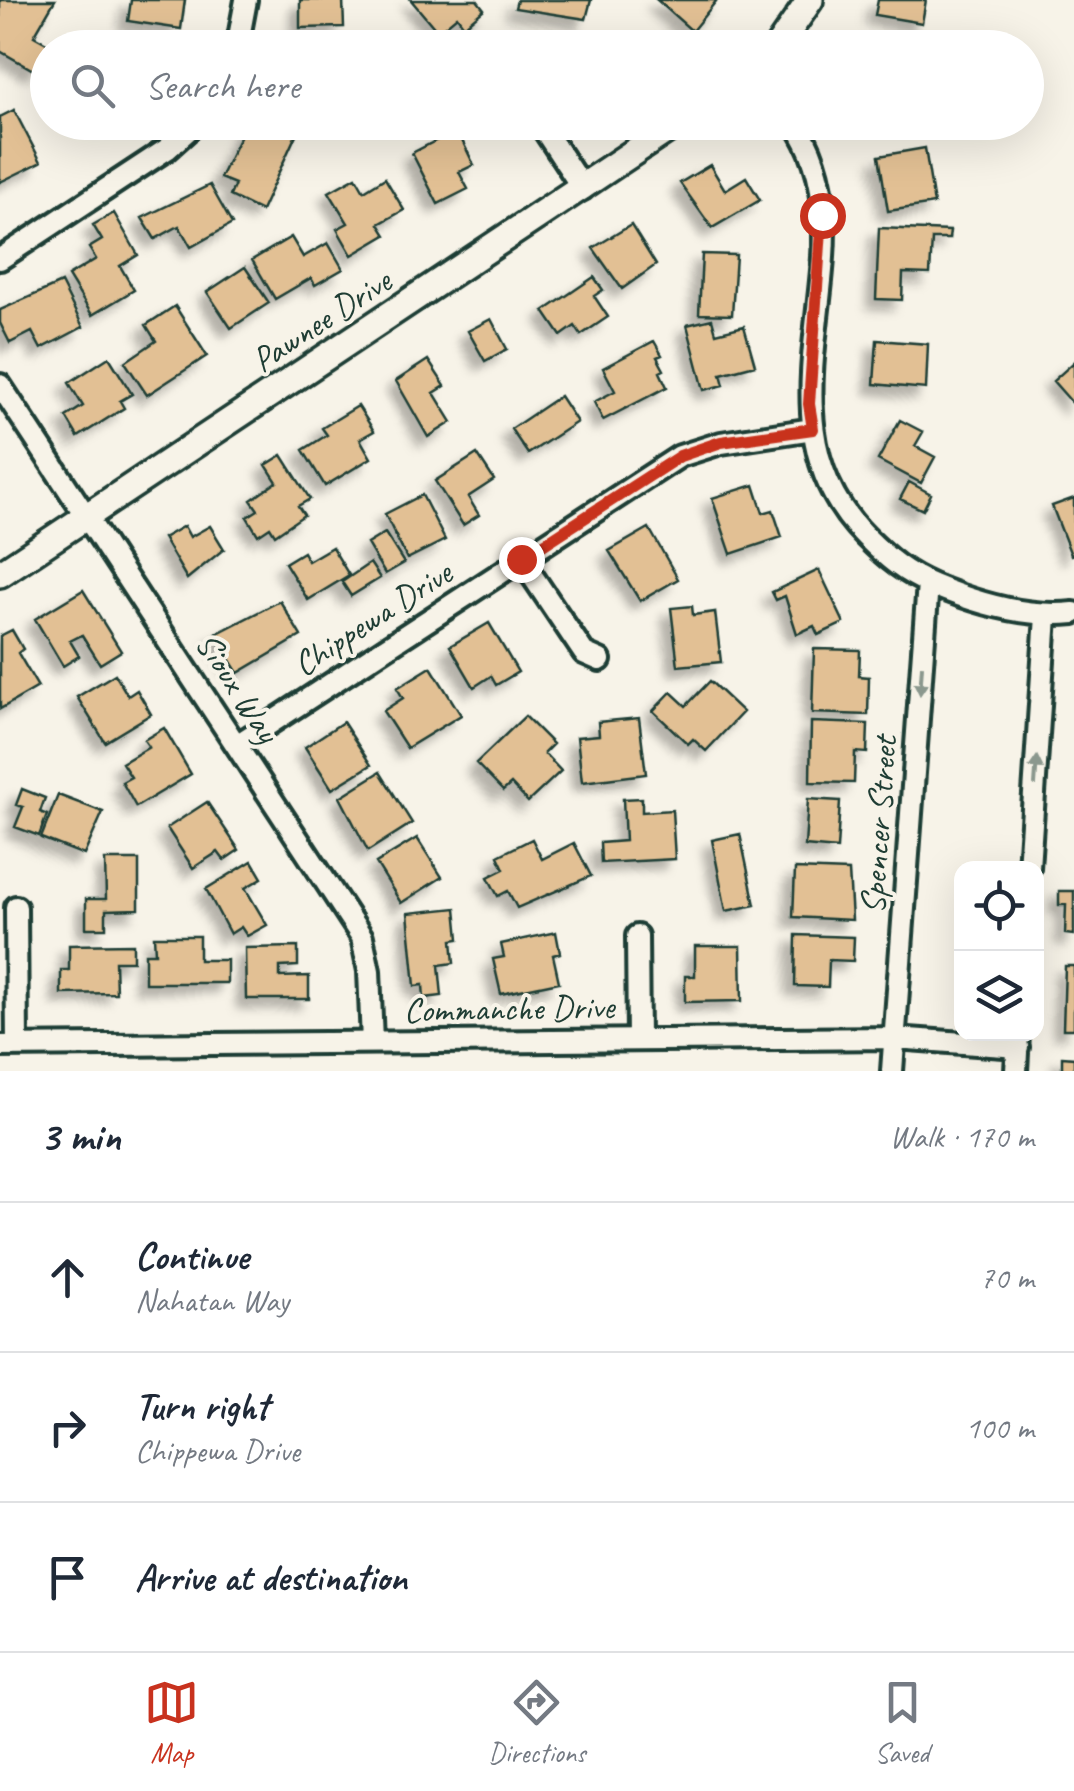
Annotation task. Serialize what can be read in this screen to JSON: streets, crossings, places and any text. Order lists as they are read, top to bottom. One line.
{"streets":{"street":["Pawnee Drive","Chippewa Drive","Sioux Way","Spencer Street","Commanche Drive"]},"crossings":[["Pawnee Drive","Sioux Way"],["Chippewa Drive","Sioux Way"],["Sioux Way","Commanche Drive"],["Spencer Street","Commanche Drive"]],"page":{"search":"Search here","heading":["3 min","Walk · 170 m"],"list":[["Continue","Nahatan Way","70 m"],["Turn right","Chippewa Drive","100 m"],"Arrive at destination"],"nav":["Map","Directions","Saved"]}}
